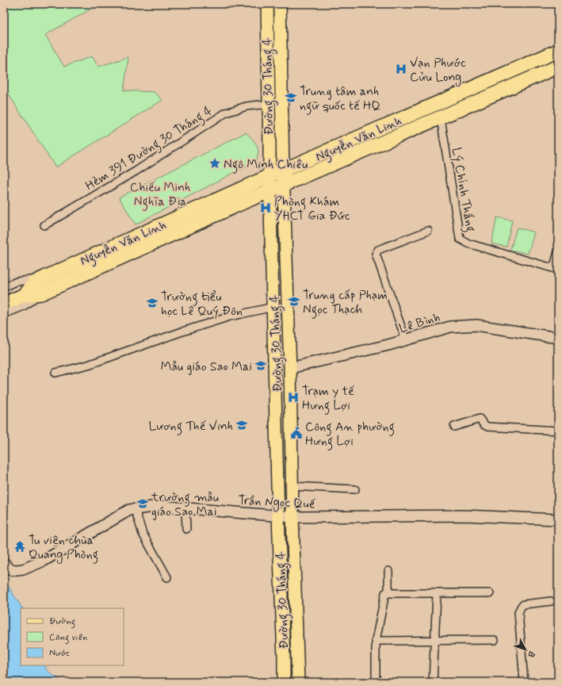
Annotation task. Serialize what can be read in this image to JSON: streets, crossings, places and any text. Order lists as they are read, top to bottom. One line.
{"streets":{"highway":["Nguyễn Văn Linh"],"main road":["Đường 30 Tháng 4"],"street":["Hẻm 391 Đường 30 Tháng 4","Lý Chính Thắng","Lê Bình","Trần Ngọc Quế"]},"crossings":[["Đường 30 Tháng 4","Nguyễn Văn Linh"],["Đường 30 Tháng 4","Hẻm 391 Đường 30 Tháng 4"],["Đường 30 Tháng 4","Lê Bình"],["Đường 30 Tháng 4","Trần Ngọc Quế"],["Nguyễn Văn Linh","Lý Chính Thắng"]],"parks":["Chiếu Minh Nghĩa Địa"],"places":{"hospital":["Vạn Phước Cửu Long","Phòng Khám YHCT Gia Đức","Trạm y tế Hưng Lợi"],"school or university":["Trung tâm anh ngữ quốc tế HQ","Trung cấp Phạm Ngọc Thạch","Trường tiểu học Lê Quý Đôn","Mẫu giáo Sao Mai","Lương Thế Vinh","trường mẫu giáo Sao Mai"],"place":["Ngô Minh Chiêu"],"public building":["Công An phường Hưng Lợi"],"temple":["Tu viện chùa Quang Phòng"]},"legend":["Đường","Công viên","Nước"],"north":"bottom right"}
